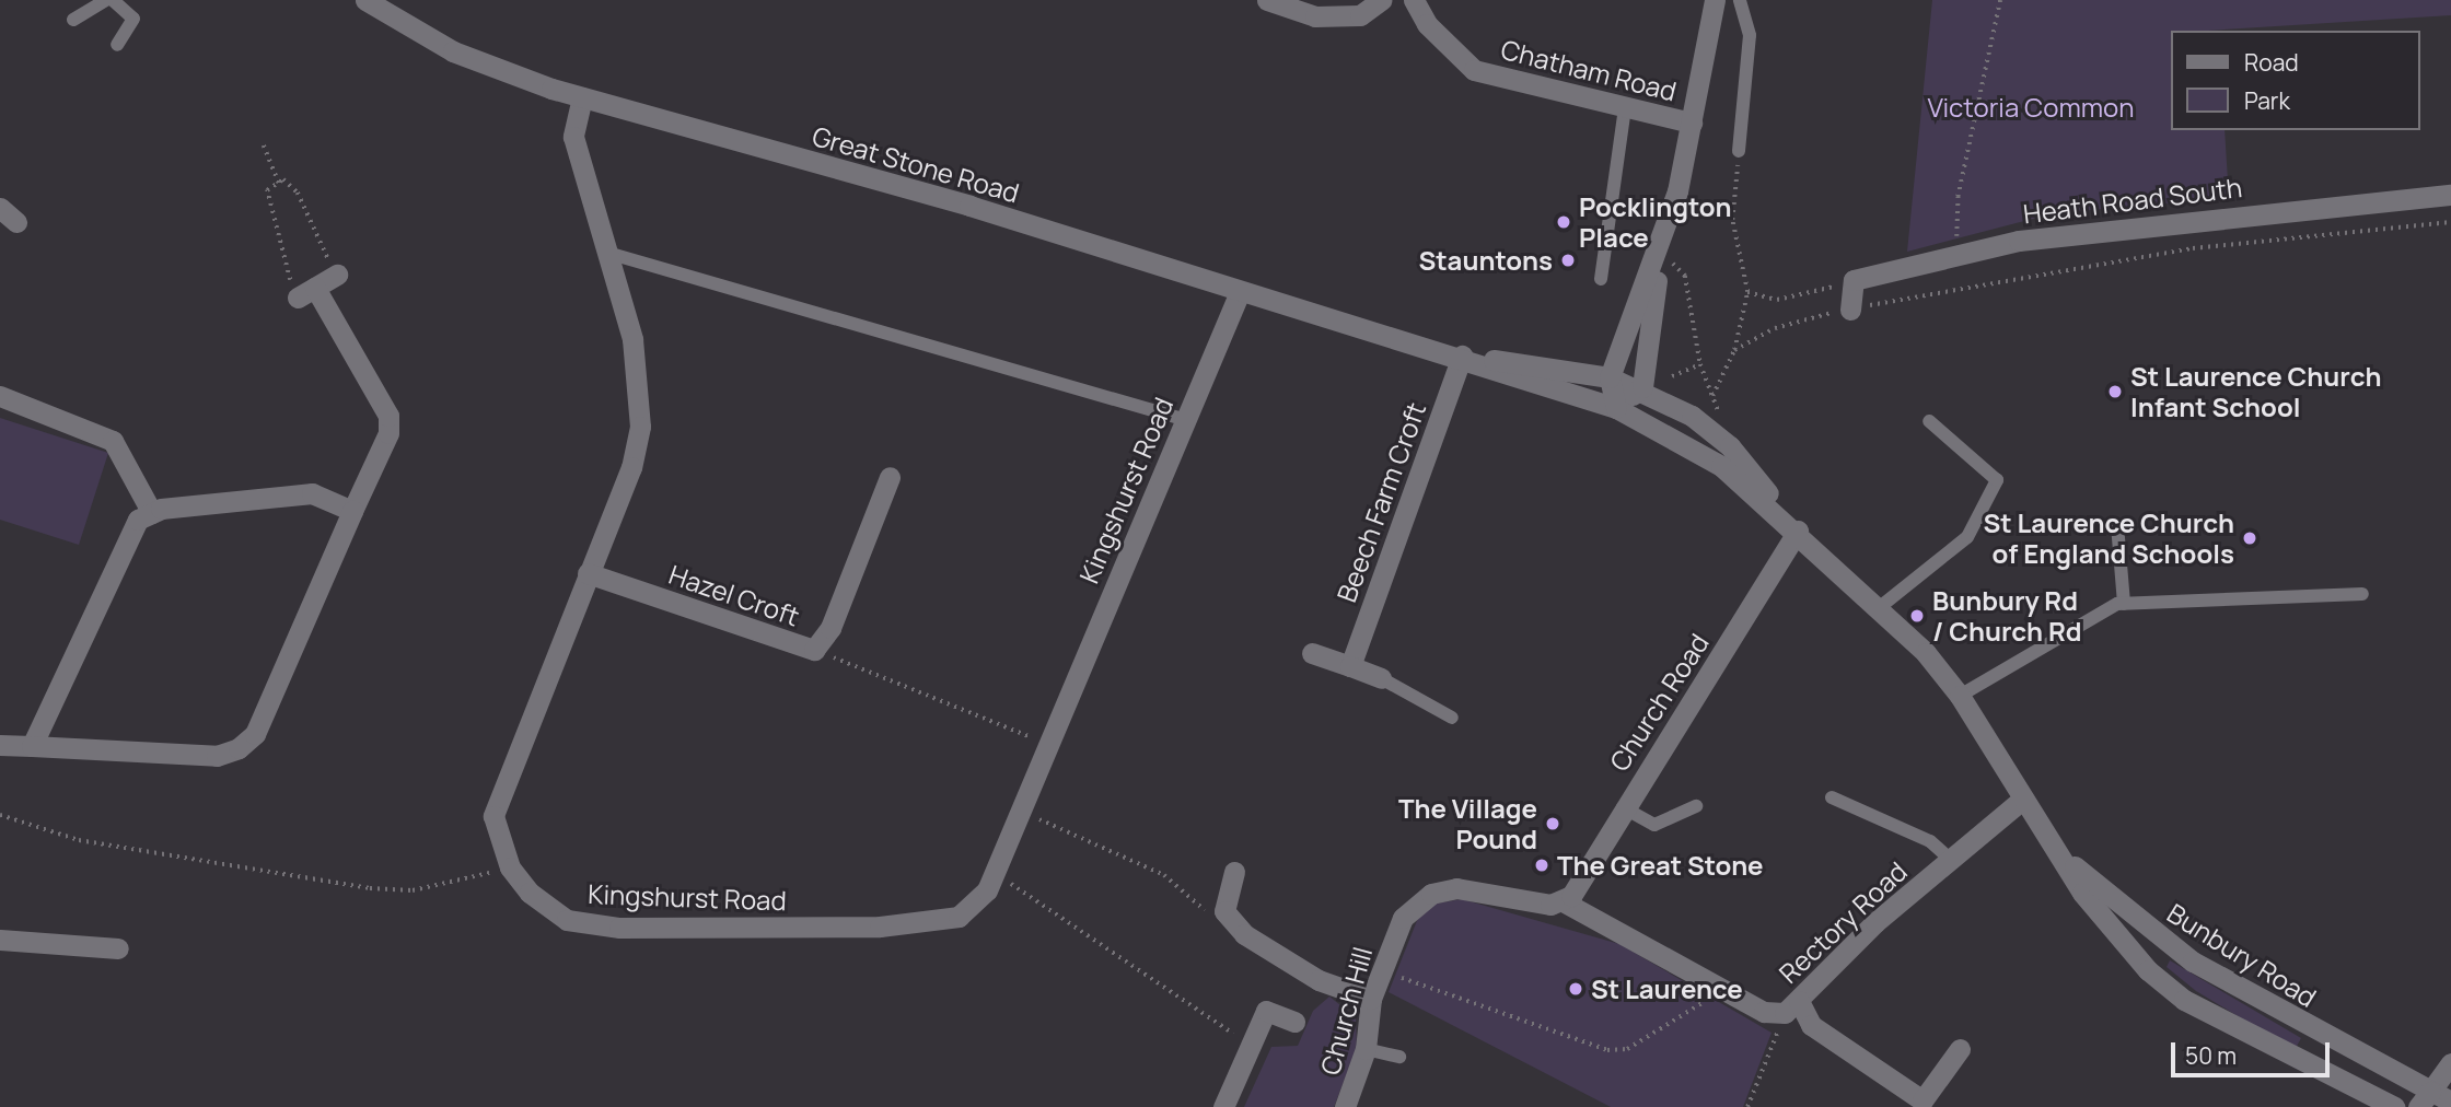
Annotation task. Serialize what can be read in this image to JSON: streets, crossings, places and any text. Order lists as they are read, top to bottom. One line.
{"streets":{"street":["Chatham Road","Great Stone Road","Heath Road South","Kingshurst Road","Beech Farm Croft","Hazel Croft","Church Road","Rectory Road","Bunbury Road","Church Hill"]},"crossings":[["Great Stone Road","Kingshurst Road"],["Great Stone Road","Beech Farm Croft"],["Kingshurst Road","Hazel Croft"],["Church Road","Rectory Road"],["Church Road","Bunbury Road"],["Church Road","Church Hill"],["Rectory Road","Bunbury Road"],["Rectory Road","Church Hill"]],"parks":["Victoria Common"],"places":["Pocklington Place","Stauntons","St Laurence Church Infant School","St Laurence Church of England Schools","Bunbury Rd / Church Rd","The Village Pound","The Great Stone","St Laurence"],"legend":["Road","Park"],"scale_bar":"50 m"}
